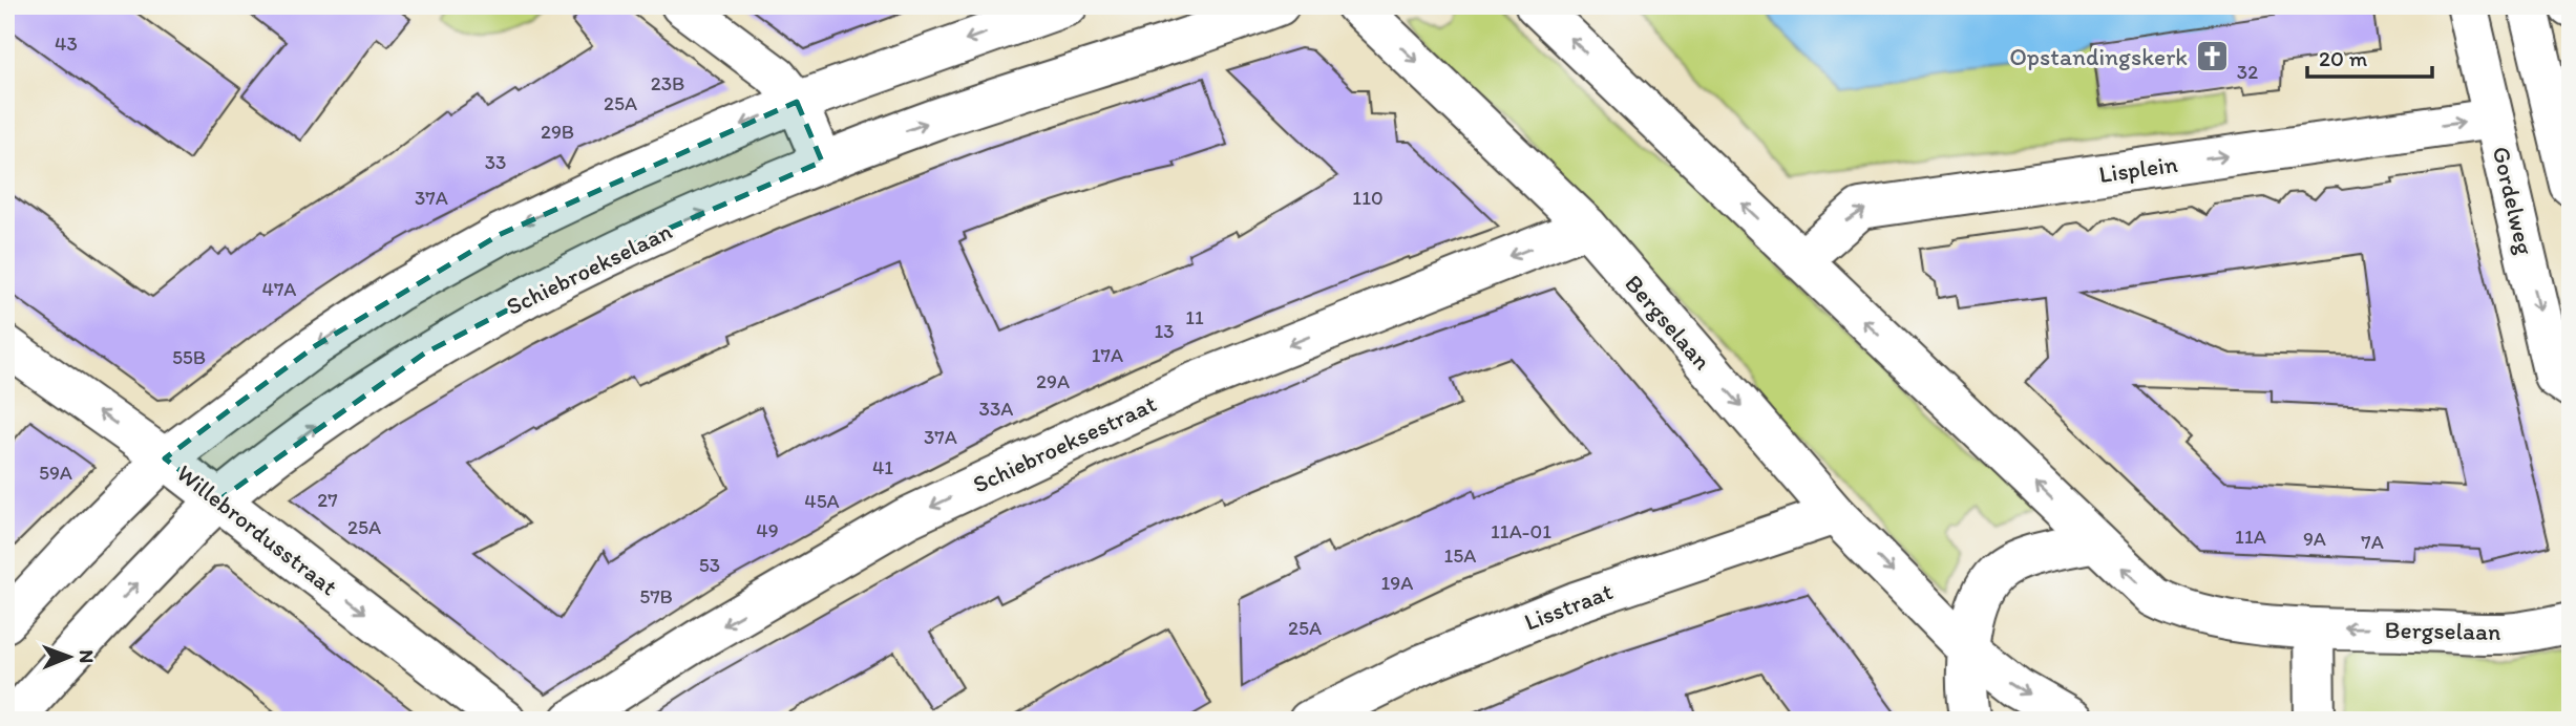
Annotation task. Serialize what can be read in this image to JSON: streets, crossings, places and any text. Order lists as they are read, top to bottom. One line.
{"streets":{"street":["Lisplein","Gordelweg","Schiebroekselaan","Bergselaan","Schiebroeksestraat","Willebrordusstraat","Lisstraat"]},"crossings":[["Lisplein","Gordelweg"],["Lisplein","Bergselaan"],["Schiebroekselaan","Willebrordusstraat"],["Bergselaan","Schiebroeksestraat"],["Bergselaan","Lisstraat"]],"one_way":["Lisplein","Schiebroeksestraat"],"places":{"church":["Opstandingskerk"]},"house_numbers":["43","32","23B","25A","29B","33","37A","110","47A","11","13","17A","55B","29A","33A","37A","41","59A","27","45A","25A","49","11A-01","11A","9A","7A","15A","53","19A","57B","25A"],"scale_bar":"20 m","north":"right"}
